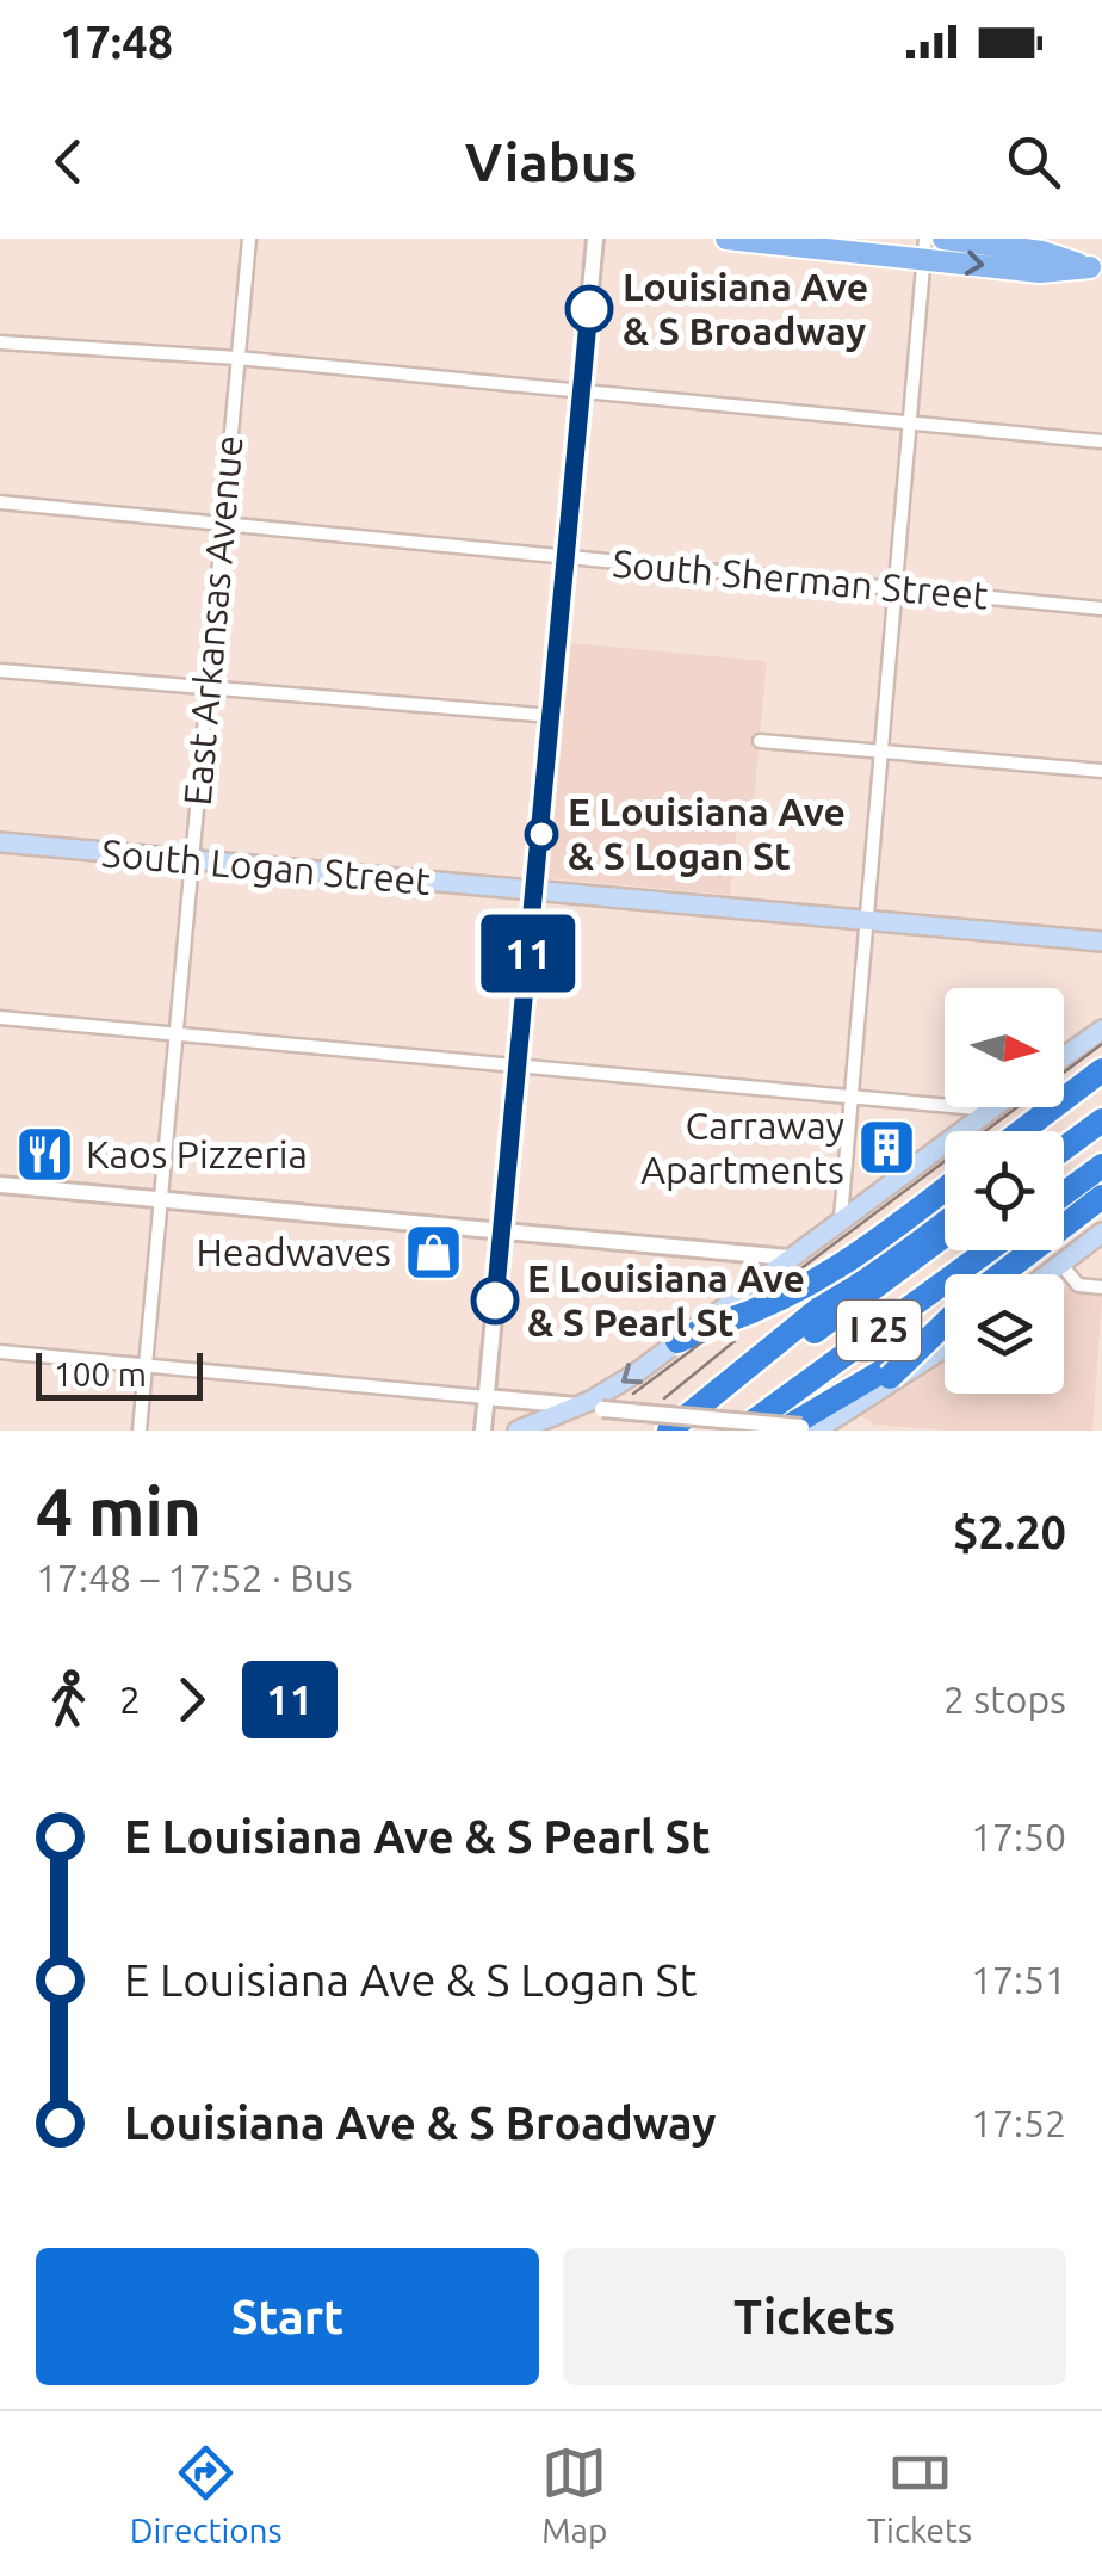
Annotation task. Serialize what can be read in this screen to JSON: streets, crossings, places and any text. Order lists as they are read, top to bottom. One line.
{"streets":{"highway":["I 25"],"main road":["South Logan Street"],"street":["South Sherman Street","East Arkansas Avenue"]},"crossings":[["South Sherman Street","East Arkansas Avenue"],["East Arkansas Avenue","South Logan Street"]],"places":{"other":["Louisiana Ave & S Broadway","E Louisiana Ave & S Logan St","E Louisiana Ave & S Pearl St"],"building":["Carraway Apartments"],"restaurant":["Kaos Pizzeria"],"shop":["Headwaves"]},"lines":["bus line 11"],"scale_bar":"100 m","north":"right","page":{"status":"17:48","header":"Viabus","on_map":"11","scale":"100 m","heading":["4 min","17:48 – 17:52 · Bus","$2.20"],"legs":["2","11","2 stops"],"list":[{"name":"E Louisiana Ave & S Pearl St","value":"17:50"},{"name":"E Louisiana Ave & S Logan St","value":"17:51"},{"name":"Louisiana Ave & S Broadway","value":"17:52"}],"buttons":["Start","Tickets"],"tabs":["Directions","Map","Tickets"]}}
